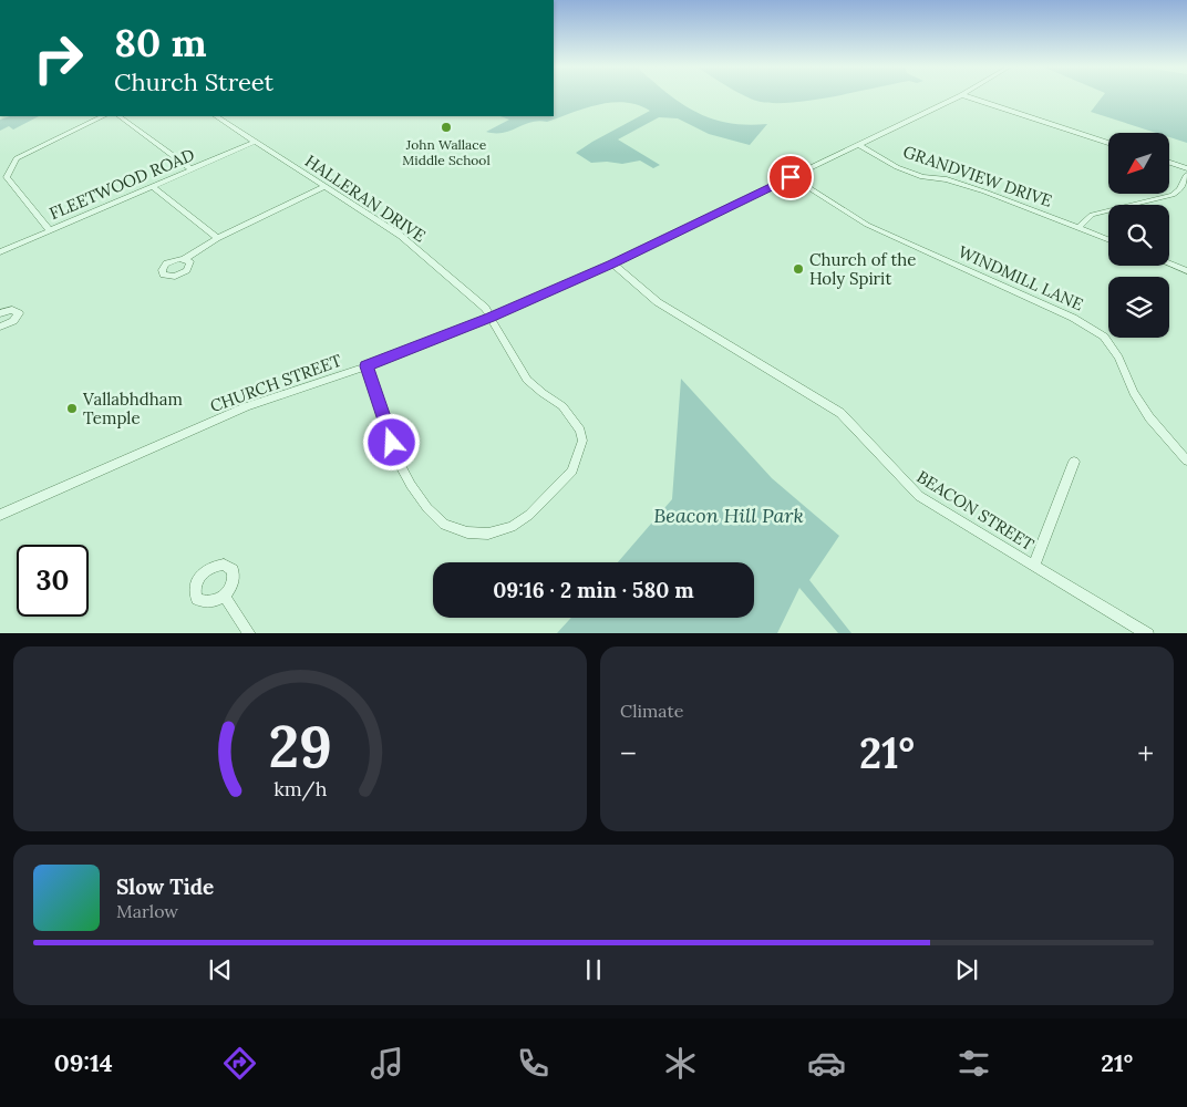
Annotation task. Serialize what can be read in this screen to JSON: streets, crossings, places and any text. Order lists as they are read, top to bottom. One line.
{"streets":{"street":["GRANDVIEW DRIVE","FLEETWOOD ROAD","HALLERAN DRIVE","WINDMILL LANE","CHURCH STREET","BEACON STREET"]},"crossings":[["GRANDVIEW DRIVE","CHURCH STREET"],["FLEETWOOD ROAD","HALLERAN DRIVE"],["HALLERAN DRIVE","CHURCH STREET"],["WINDMILL LANE","CHURCH STREET"],["CHURCH STREET","BEACON STREET"]],"parks":["Beacon Hill Park"],"places":["John Wallace Middle School","Church of the Holy Spirit","Vallabhdham Temple"],"north":"bottom left","page":{"turn":["80 m","Church Street"],"limit":"30","trip":"09:16 · 2 min · 580 m","tile":"Climate","heat":["−","21°","+"],"song":["Slow Tide","Marlow"],"tabs":["09:14","21°"],"gauge":["29","km/h"]}}
